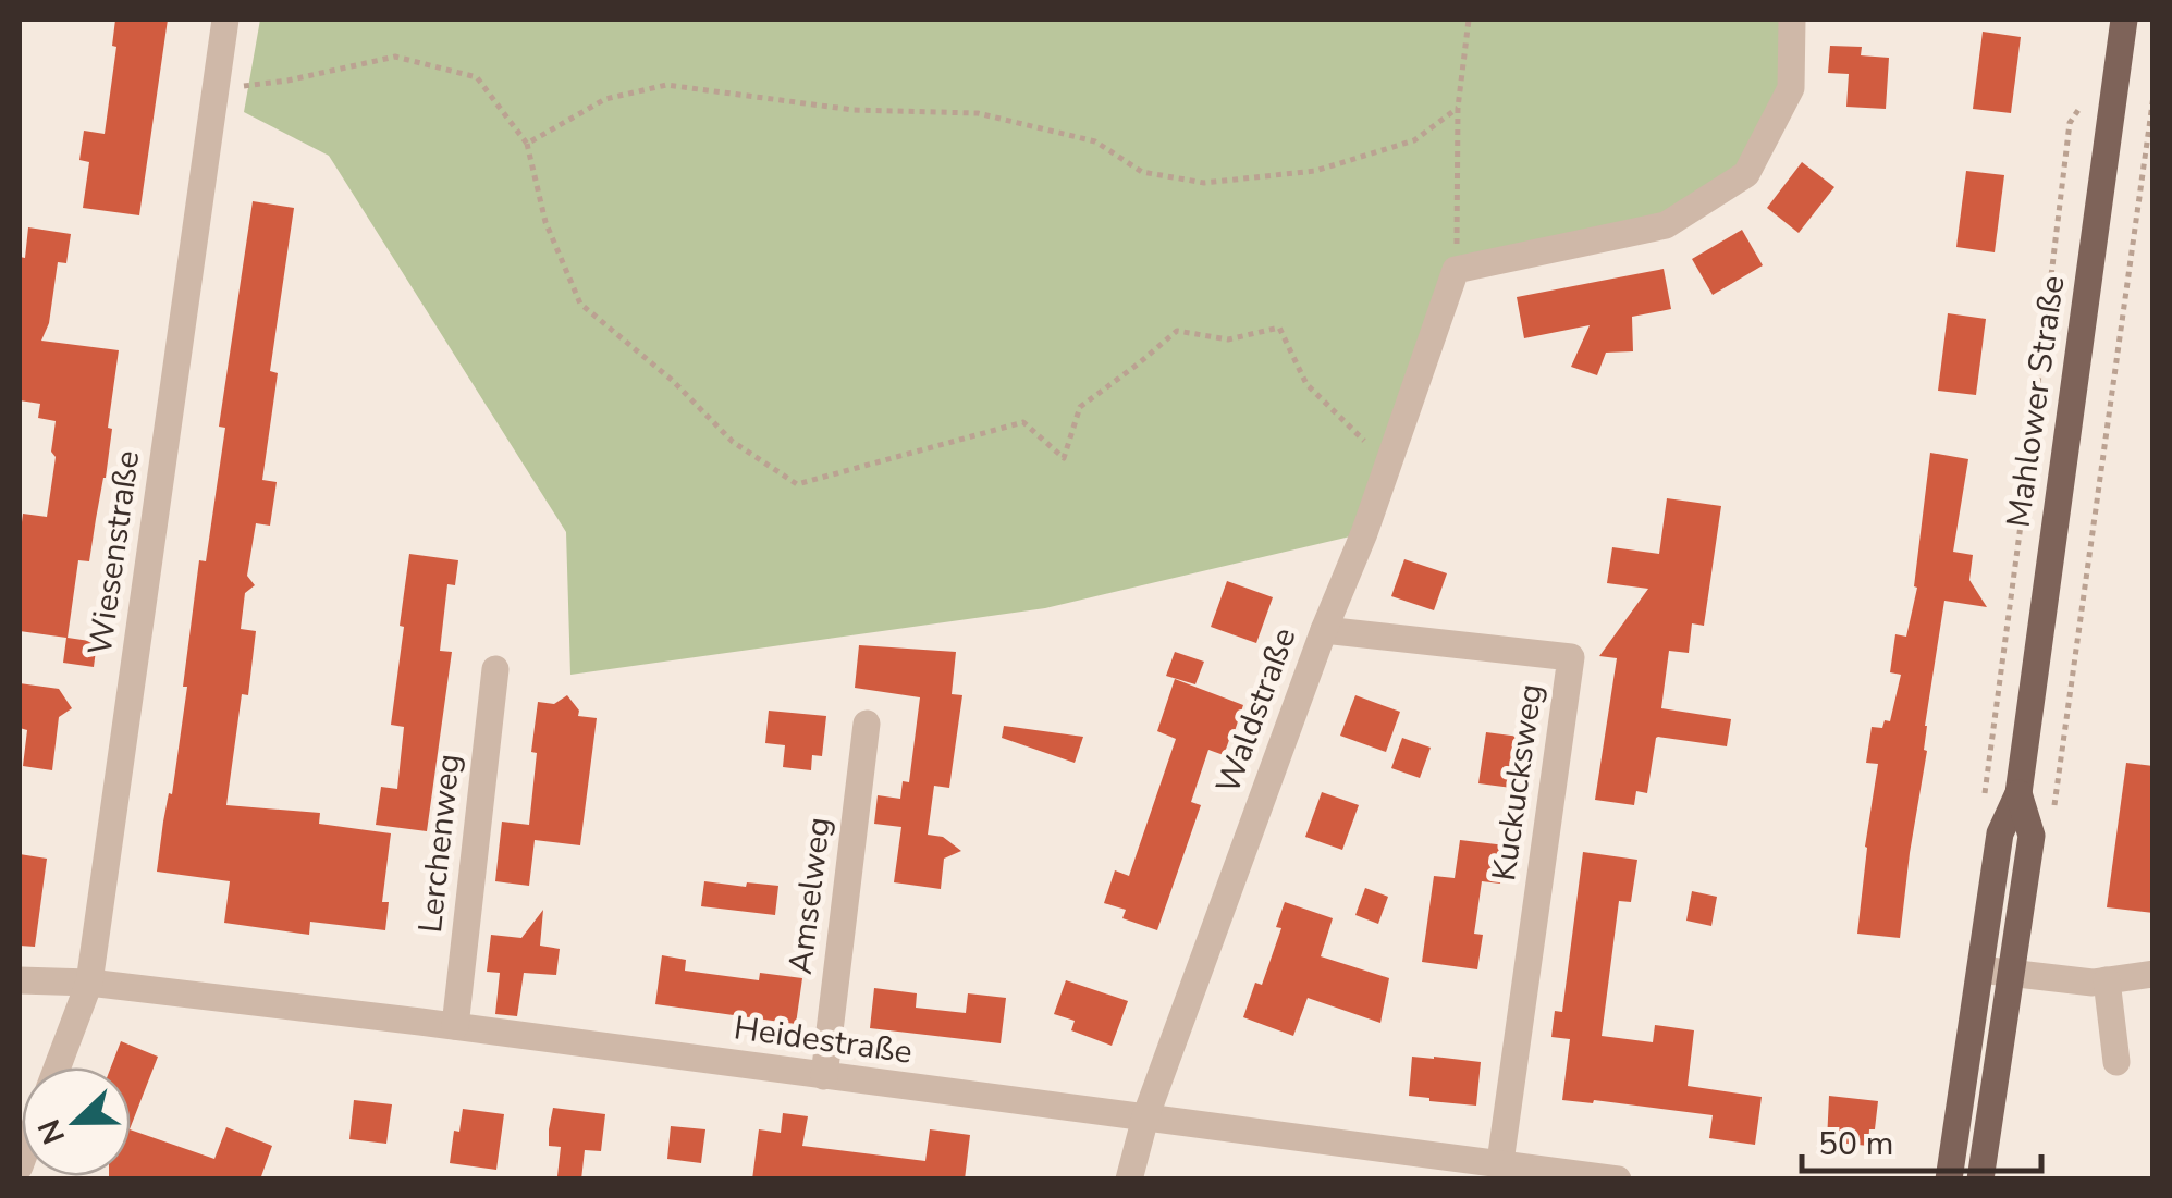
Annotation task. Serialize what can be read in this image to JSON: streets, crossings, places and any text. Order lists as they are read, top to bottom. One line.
{"streets":{"main road":["Mahlower Straße"],"street":["Wiesenstraße","Waldstraße","Kuckucksweg","Lerchenweg","Amselweg","Heidestraße"]},"crossings":[["Wiesenstraße","Heidestraße"],["Waldstraße","Kuckucksweg"],["Waldstraße","Heidestraße"],["Kuckucksweg","Heidestraße"],["Lerchenweg","Heidestraße"],["Amselweg","Heidestraße"]],"scale_bar":"50 m","north":"left"}
